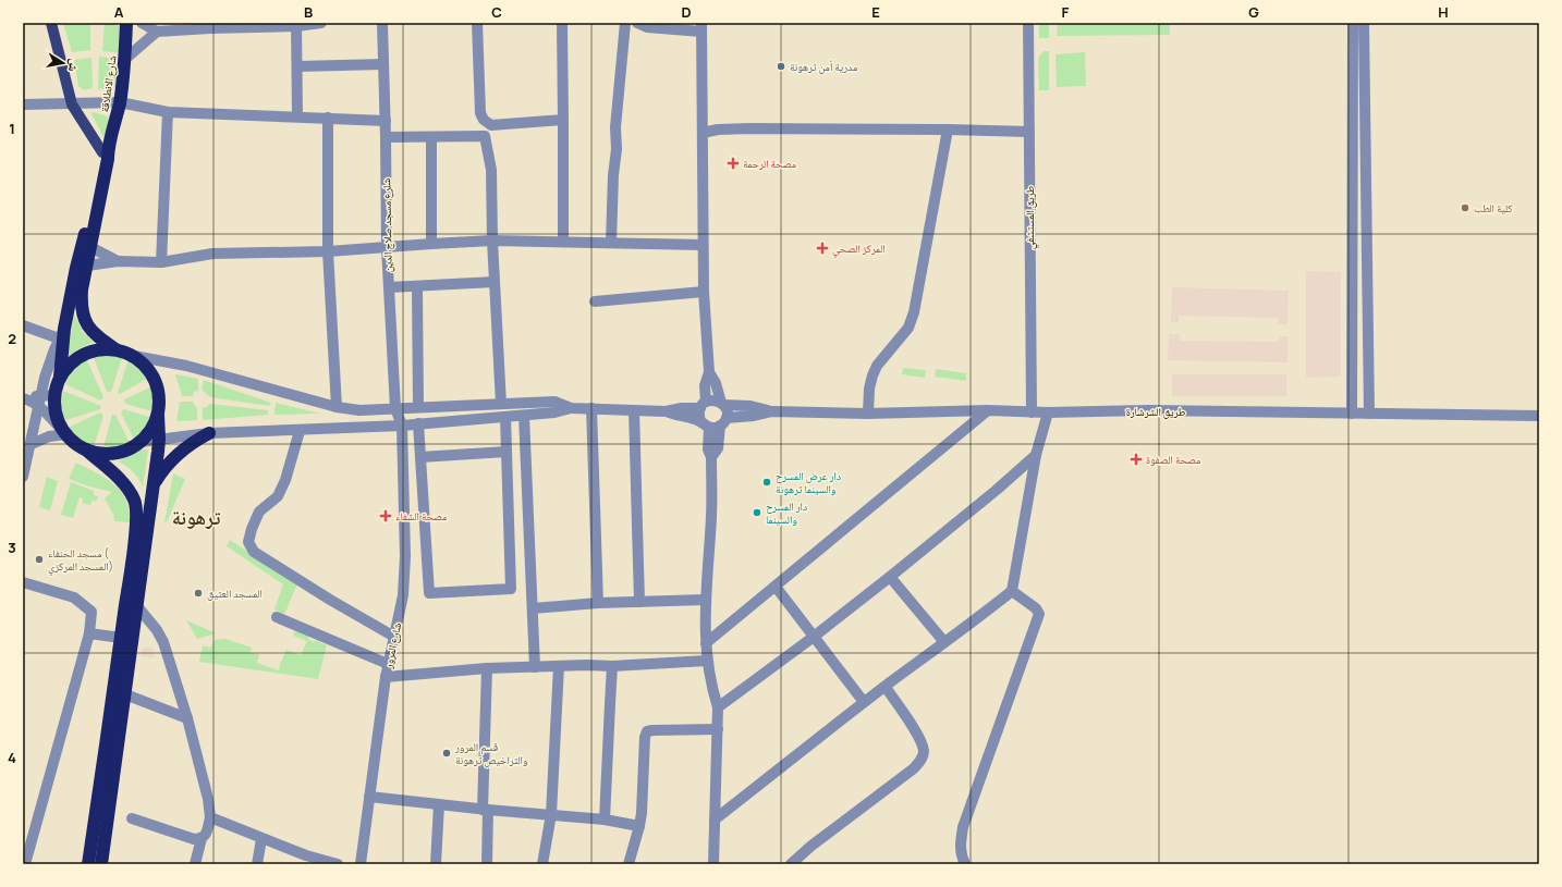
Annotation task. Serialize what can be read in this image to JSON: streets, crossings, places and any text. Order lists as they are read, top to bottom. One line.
{"streets":{"highway":["شارع الانطلاقة"],"street":["طريق المستشفي","شلرع مسجد صلاح الدين","طريق الشرشارة","شارع المرور"]},"crossings":[["طريق المستشفي","طريق الشرشارة"],["شلرع مسجد صلاح الدين","شارع المرور"]],"districts":["ترهونة"],"places":{"other":["مدرية أمن ترهونة","كلية الطب","دار عرض المسرح والسينما ترهونة","دار المسرح والسينما","مسجد الحنفاء ( المسجد المركزي)","المسجد العتيق","قسم المرور والتراخيص ترهونة"],"health":["مصحة الرحمة","المركز الصحي","مصحة الصفوة","مصحة الشفاء"]},"north":"right","grid":{"columns":["A","B","C","D","E","F","G","H"],"rows":["1","2","3","4"]}}
